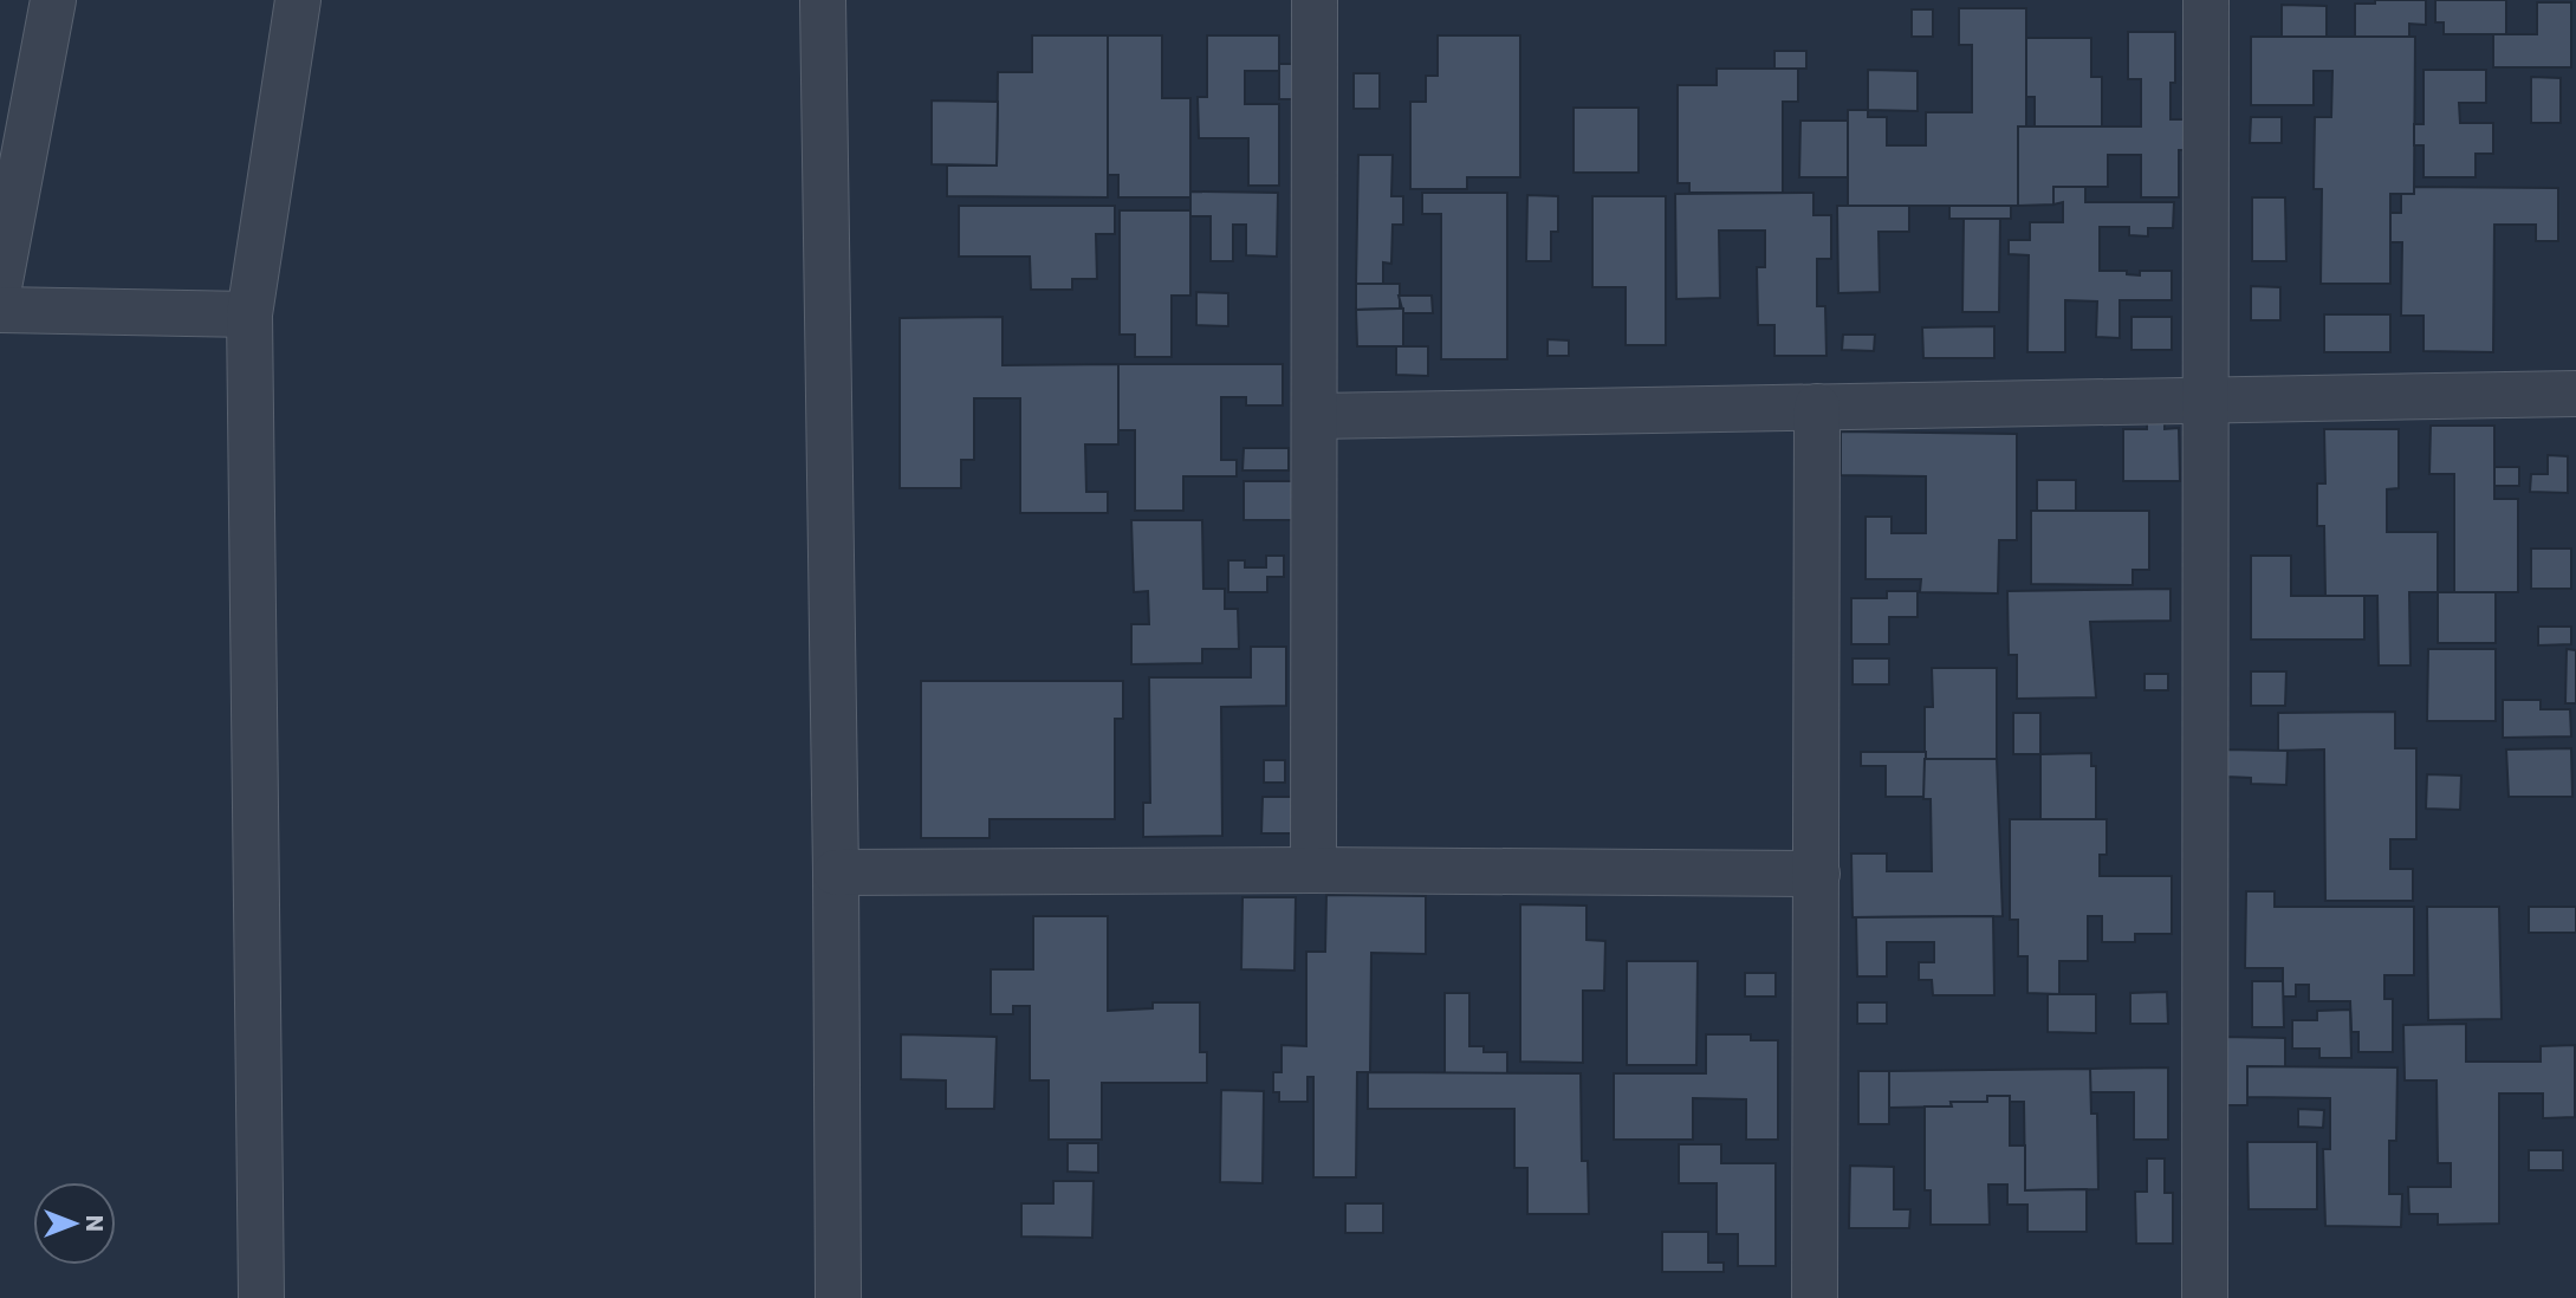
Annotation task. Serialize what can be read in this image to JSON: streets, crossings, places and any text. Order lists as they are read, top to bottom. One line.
{"north":"right"}
